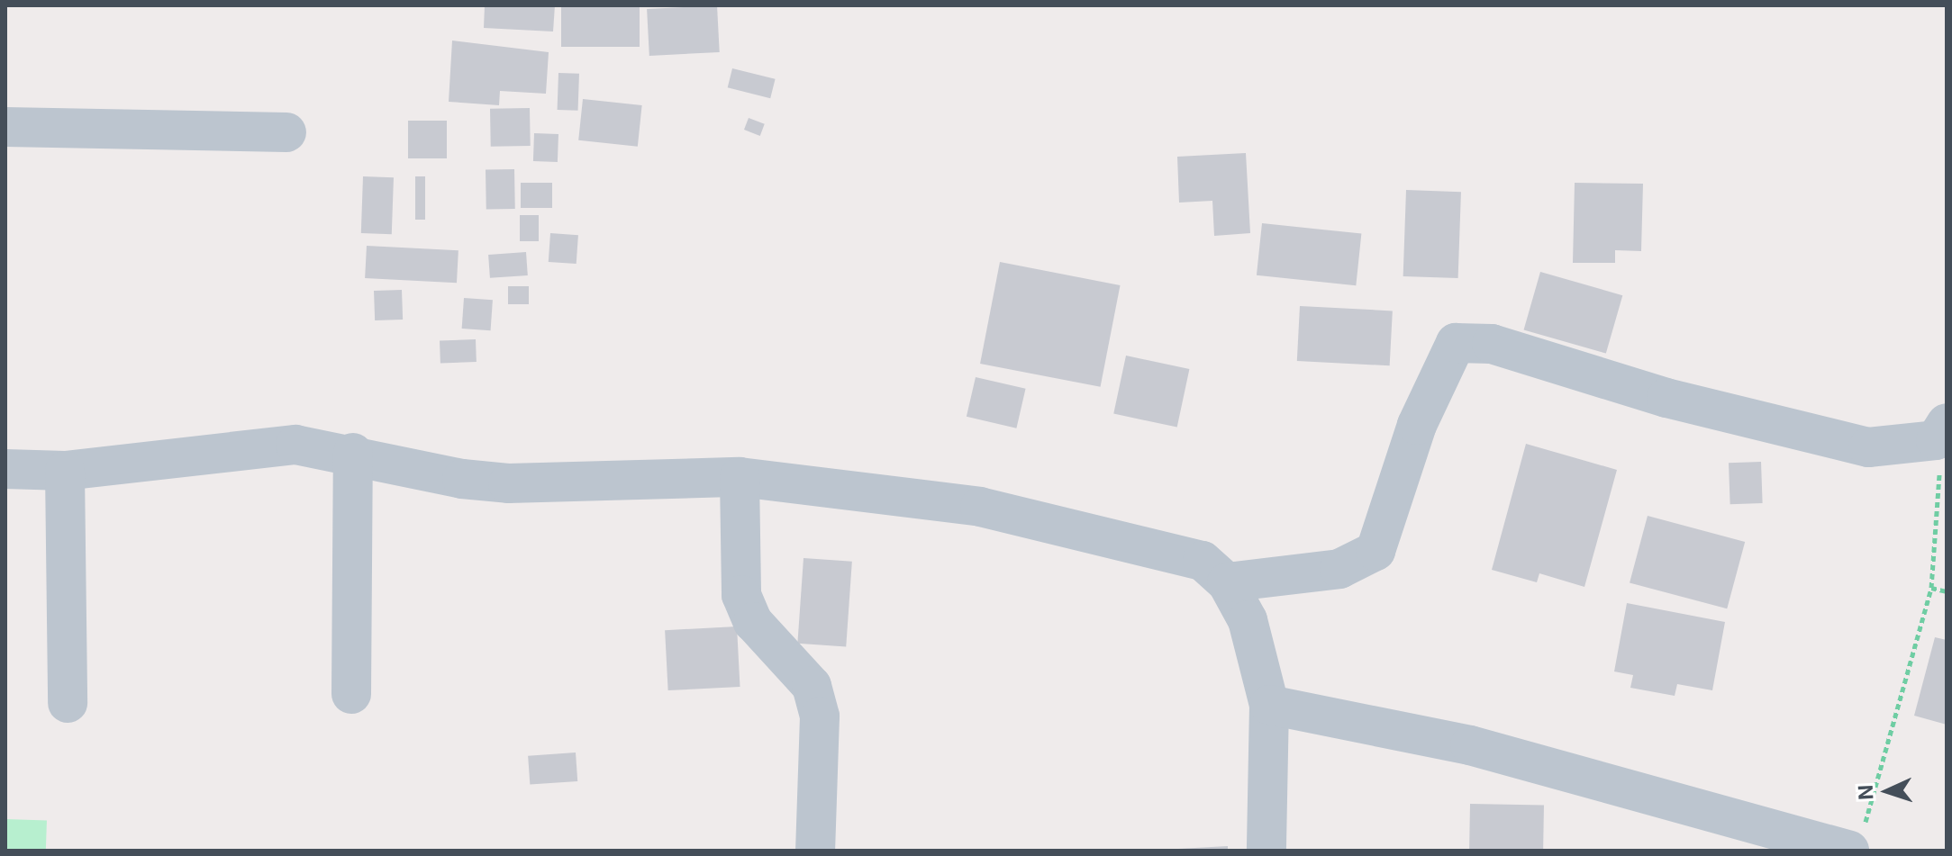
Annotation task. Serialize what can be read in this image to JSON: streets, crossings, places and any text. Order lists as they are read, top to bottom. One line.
{"north":"left"}
